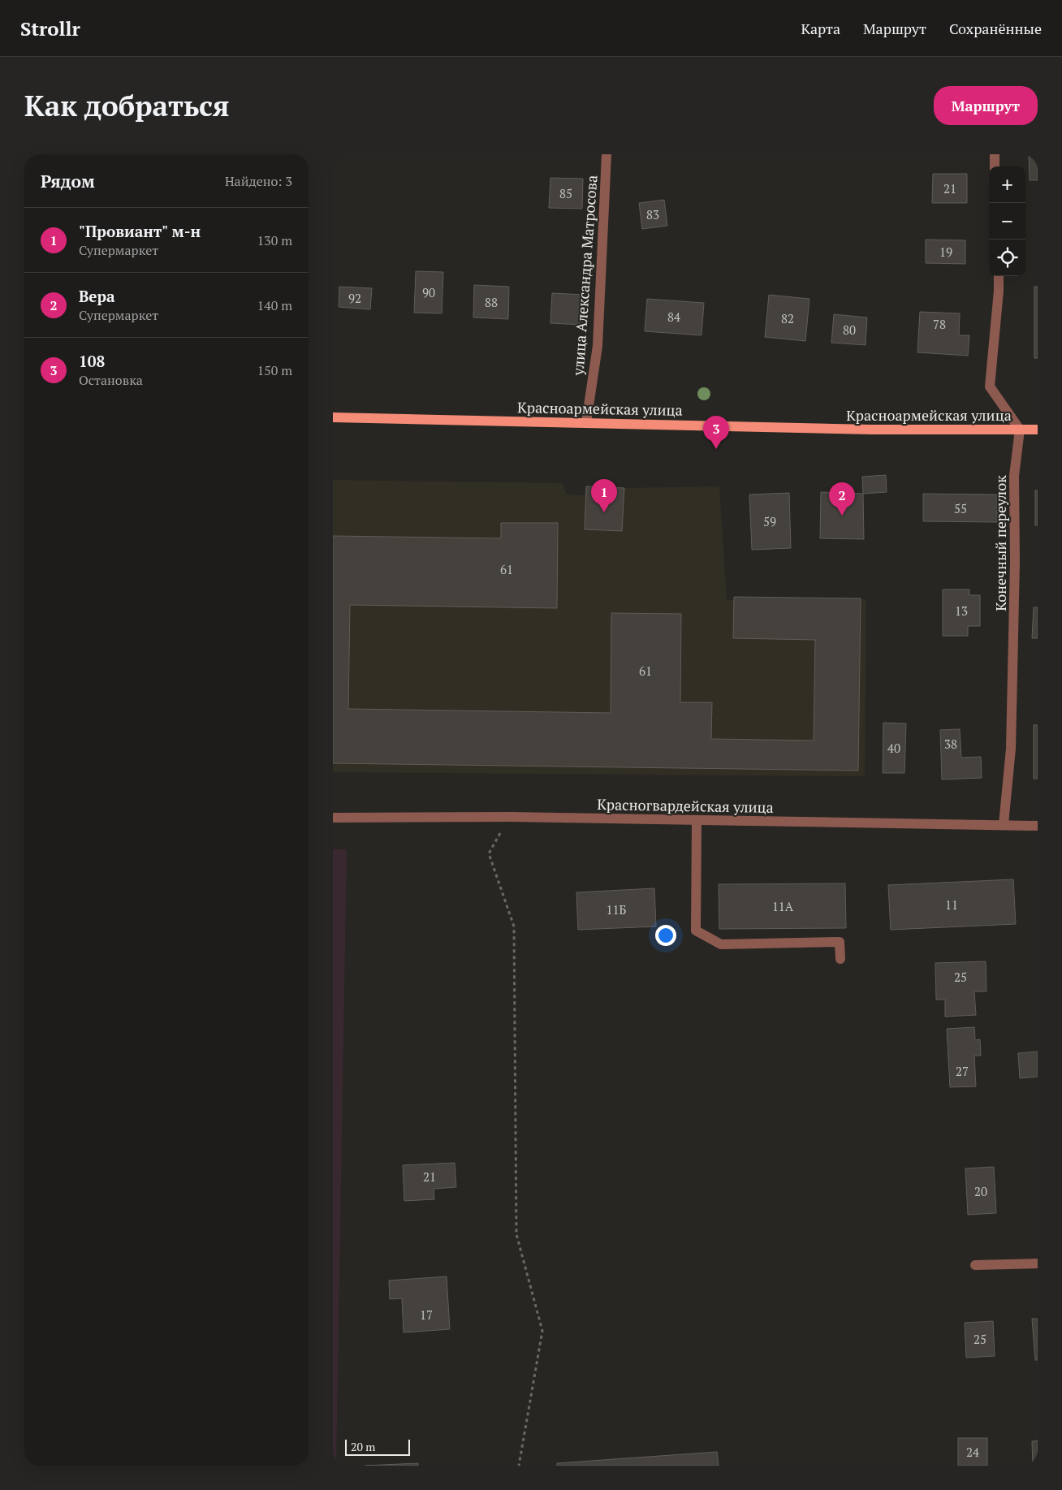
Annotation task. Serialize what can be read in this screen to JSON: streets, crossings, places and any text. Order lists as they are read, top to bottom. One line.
{"streets":{"main road":["Красноармейская улица"],"street":["улица Александра Матросова","Конечный переулок","Красногвардейская улица"]},"crossings":[["улица Александра Матросова","Красноармейская улица"],["Красноармейская улица","Конечный переулок"],["Конечный переулок","Красногвардейская улица"]],"house_numbers":["21","85","83","19","90","92","88","84","82","78","80","55","59","61","13","61","38","40","11","11А","11Б","25","27","21","20","17","25","24"],"scale_bar":"20 m","page":{"header":"Strollr","nav":["Карта","Маршрут","Сохранённые"],"buttons":"Маршрут","title":"Как добраться","heading":["Рядом","Найдено: 3"],"map_buttons":["+","−"],"list":[{"mark":"1","name":"\"Провиант\" м-н","note":"Супермаркет","value":"130 m"},{"mark":"2","name":"Вера","note":"Супермаркет","value":"140 m"},{"mark":"3","name":"108","note":"Остановка","value":"150 m"}],"pins":["3","1","2"],"scale":"20 m"}}
